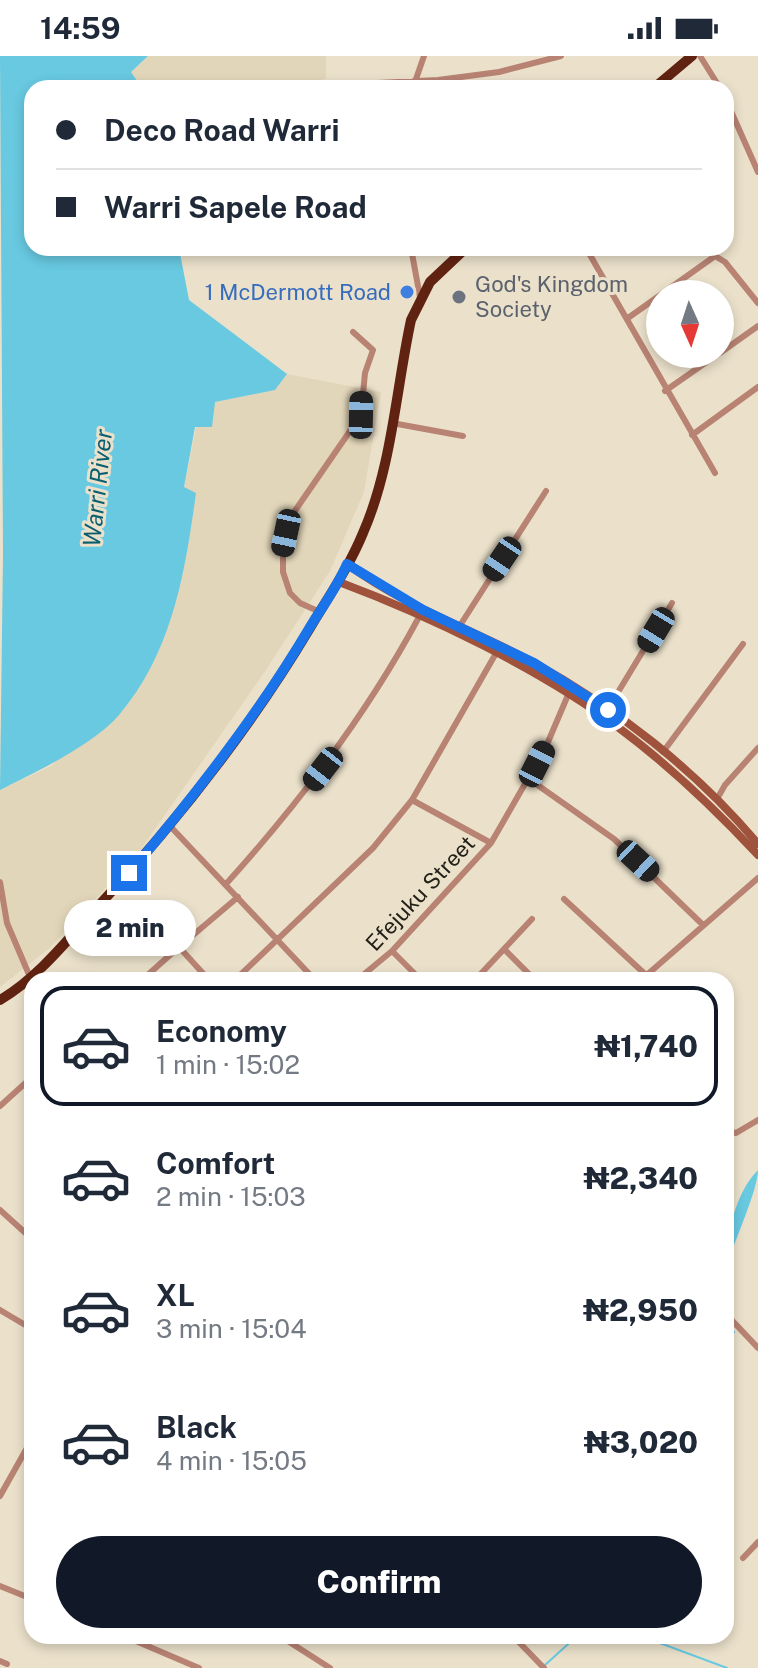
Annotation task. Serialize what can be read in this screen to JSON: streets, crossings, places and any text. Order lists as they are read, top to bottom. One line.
{"streets":{"street":["Efejuku Street"]},"water":["Warri River"],"places":["1 McDermott Road","God's Kingdom Society"],"north":"bottom","page":{"status":"14:59","banner":["Deco Road Warri","Warri Sapele Road"],"bubble":"2 min","list":[{"name":"Economy","note":"1 min · 15:02","value":"₦1,740"},{"name":"Comfort","note":"2 min · 15:03","value":"₦2,340"},{"name":"XL","note":"3 min · 15:04","value":"₦2,950"},{"name":"Black","note":"4 min · 15:05","value":"₦3,020"}],"buttons":"Confirm"}}
